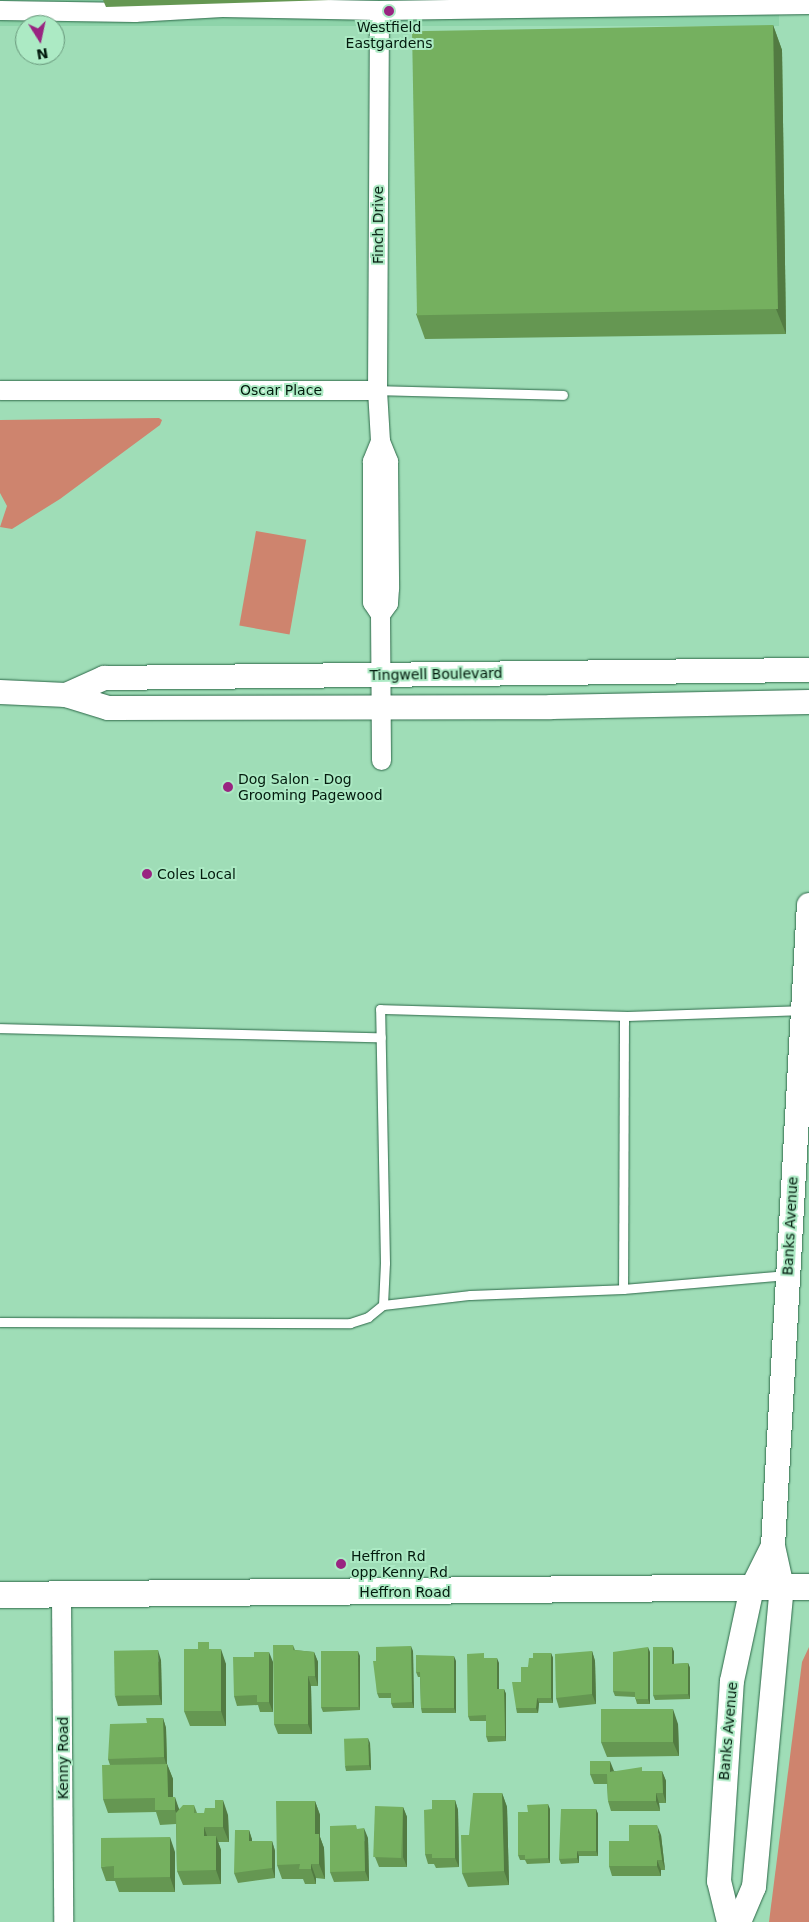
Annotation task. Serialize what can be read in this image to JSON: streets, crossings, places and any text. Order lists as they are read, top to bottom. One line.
{"streets":{"main road":["Heffron Road"],"street":["Finch Drive","Oscar Place","Tingwell Boulevard","Banks Avenue","Kenny Road"]},"crossings":[["Finch Drive","Oscar Place"],["Finch Drive","Tingwell Boulevard"],["Banks Avenue","Heffron Road"],["Heffron Road","Kenny Road"]],"places":["Westfield Eastgardens","Dog Salon - Dog Grooming Pagewood","Coles Local","Heffron Rd opp Kenny Rd"],"north":"bottom"}
